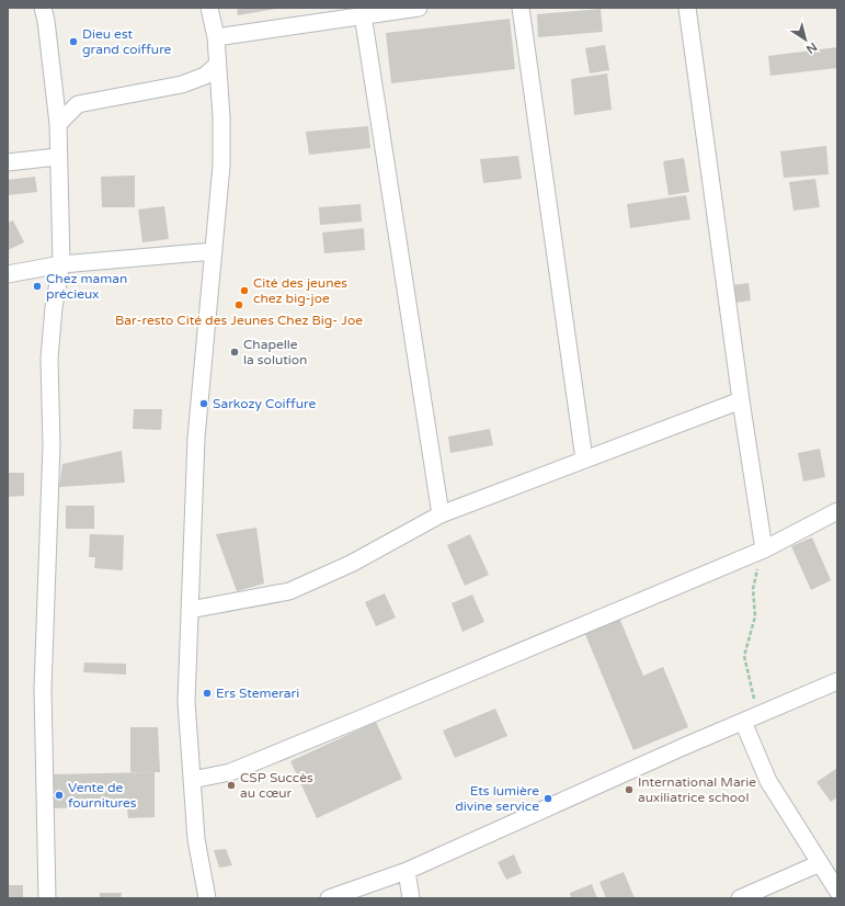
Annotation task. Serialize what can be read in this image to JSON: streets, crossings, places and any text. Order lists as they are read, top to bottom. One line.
{"places":["Dieu est grand coiffure","Chez maman précieux","Cité des jeunes chez big-joe","Bar-resto Cité des Jeunes Chez Big- Joe","Chapelle la solution","Sarkozy Coiffure","Ers Stemerari","CSP Succès au cœur","International Marie auxiliatrice school","Vente de fournitures","Ets lumière divine service"],"north":"bottom right"}
